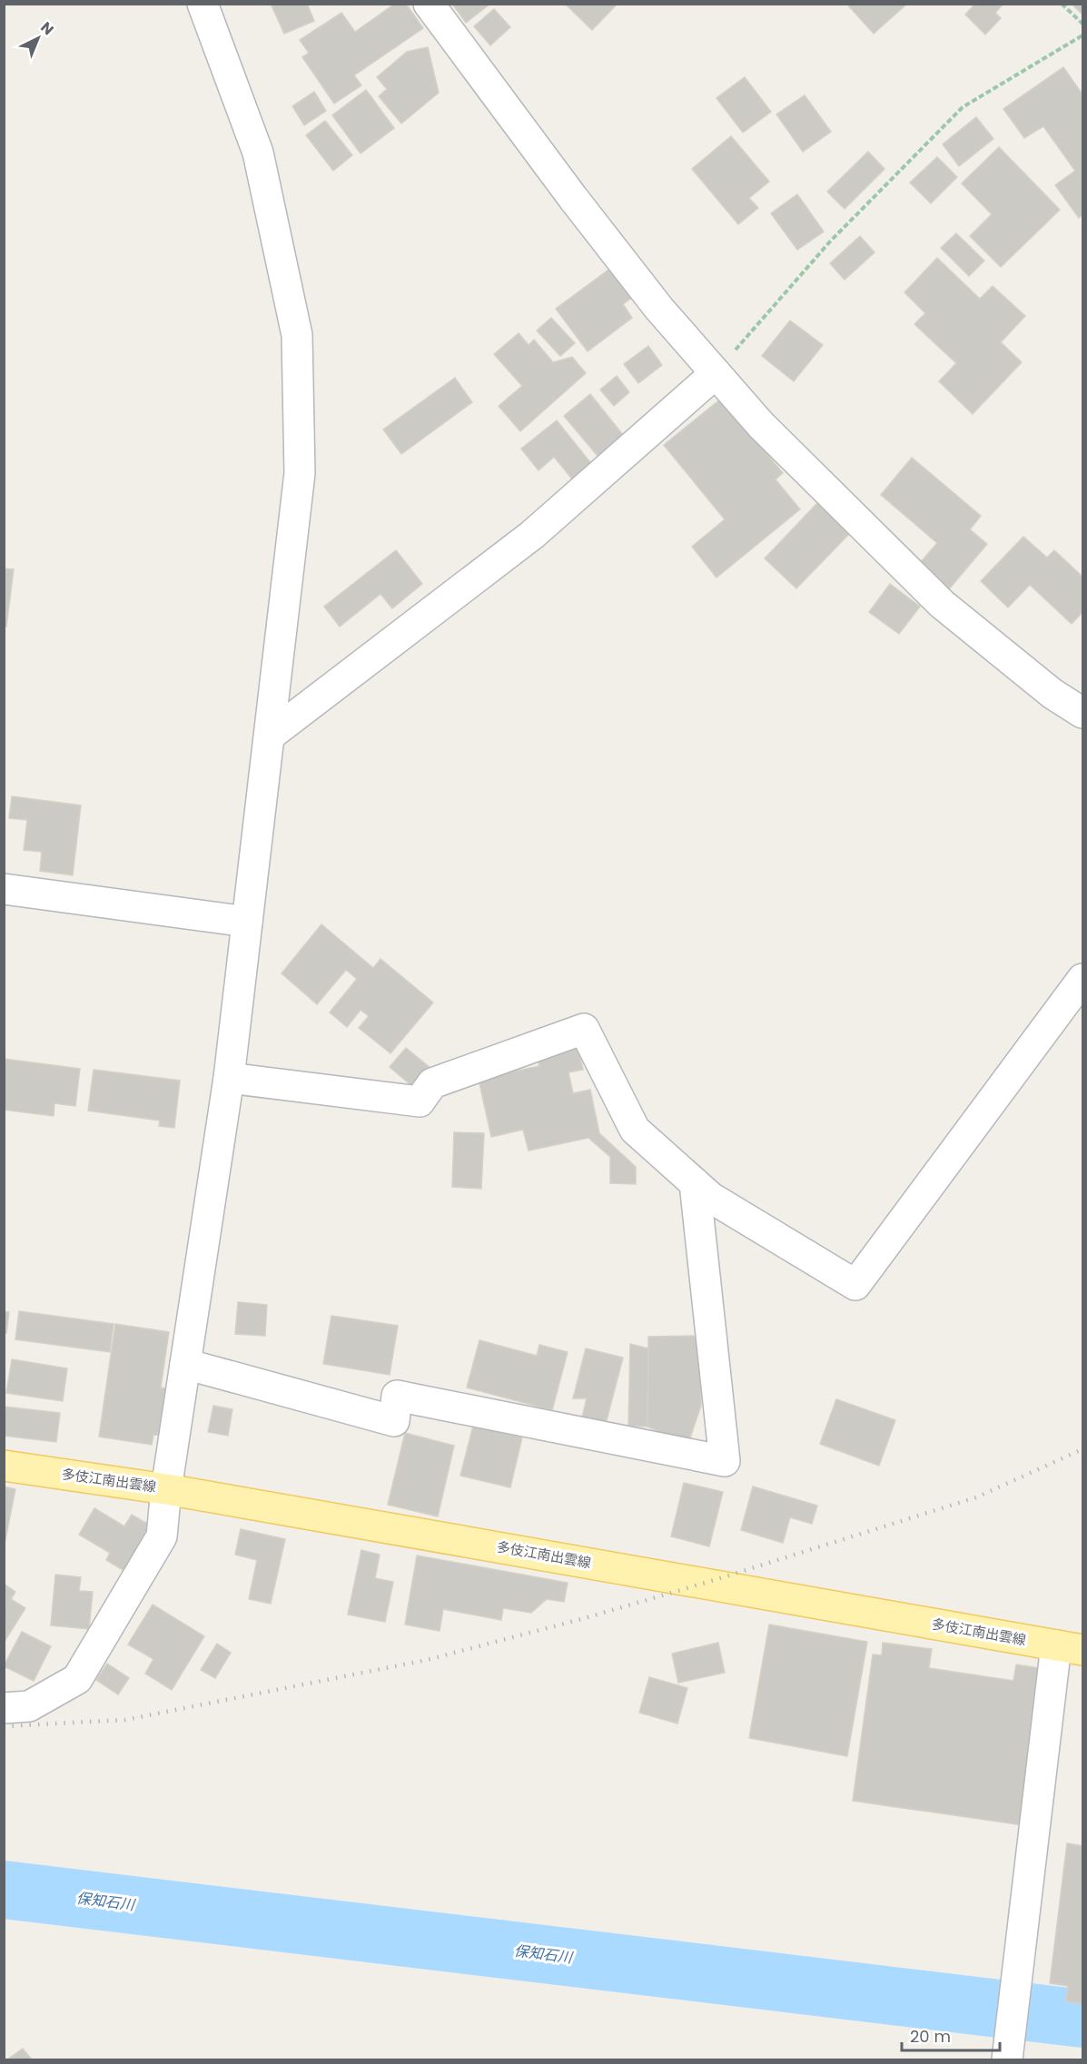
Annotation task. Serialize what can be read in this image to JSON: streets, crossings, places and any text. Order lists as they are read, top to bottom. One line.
{"streets":{"main road":["多伎江南出雲線"]},"water":["保知石川"],"scale_bar":"20 m","north":"top right"}
